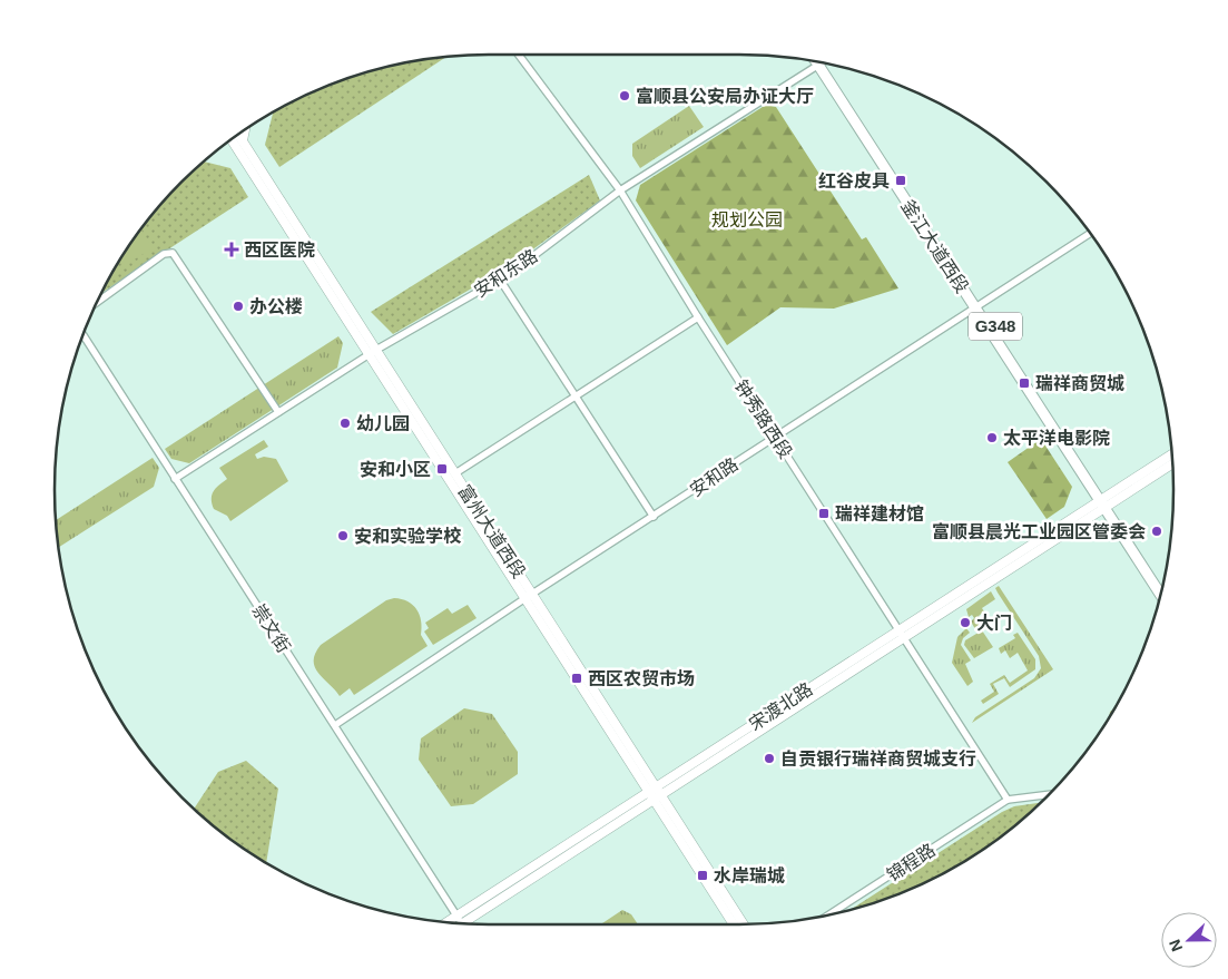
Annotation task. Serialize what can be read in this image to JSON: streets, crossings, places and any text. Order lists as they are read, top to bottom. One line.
{"streets":{"highway":["釜江大道西段","G348"],"main road":["富州大道西段","宋渡北路"],"street":["安和东路","钟秀路西段","安和路","崇文街","锦程路"]},"crossings":[["釜江大道西段","安和路"],["釜江大道西段","宋渡北路"],["安和东路","钟秀路西段"],["安和东路","富州大道西段"],["安和东路","崇文街"],["钟秀路西段","安和路"],["钟秀路西段","宋渡北路"],["钟秀路西段","锦程路"],["安和路","富州大道西段"],["安和路","崇文街"],["富州大道西段","宋渡北路"],["崇文街","宋渡北路"]],"parks":["规划公园"],"places":{"other":["富顺县公安局办证大厅","办公楼","幼儿园","太平洋电影院","富顺县晨光工业园区管委会","安和实验学校","大门","自贡银行瑞祥商贸城支行"],"transit":["红谷皮具","瑞祥商贸城","安和小区","瑞祥建材馆","西区农贸市场","水岸瑞城"],"health":["西区医院"]},"north":"left"}
